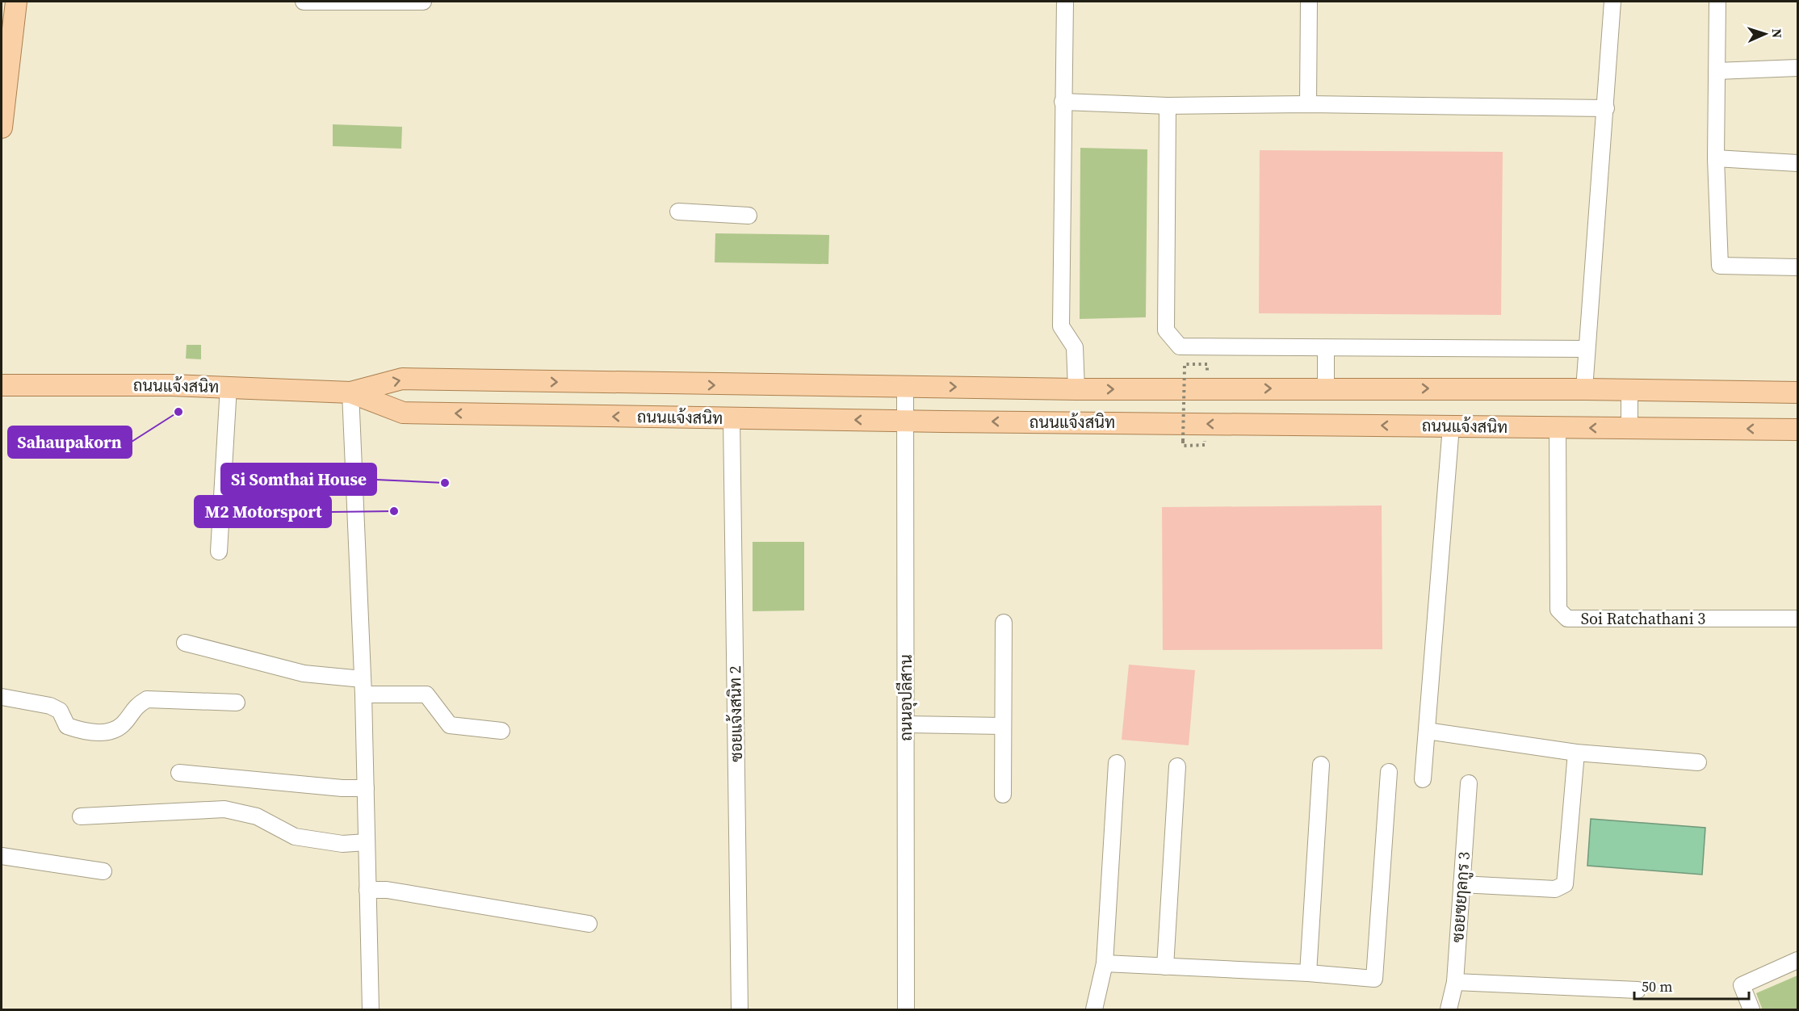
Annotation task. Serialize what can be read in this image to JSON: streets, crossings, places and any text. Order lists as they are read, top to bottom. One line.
{"streets":{"main road":["ถนนแจ้งสนิท"],"street":["Soi Ratchathani 3","ถนนอุปลีสาน","ซอยแจ้งสนิท 2","ซอยซยๅลกูร 3"]},"crossings":[["ถนนแจ้งสนิท","Soi Ratchathani 3"],["ถนนแจ้งสนิท","ถนนอุปลีสาน"],["ถนนแจ้งสนิท","ซอยแจ้งสนิท 2"]],"places":["Sahaupakorn","Si Somthai House","M2 Motorsport"],"scale_bar":"50 m","north":"right"}
